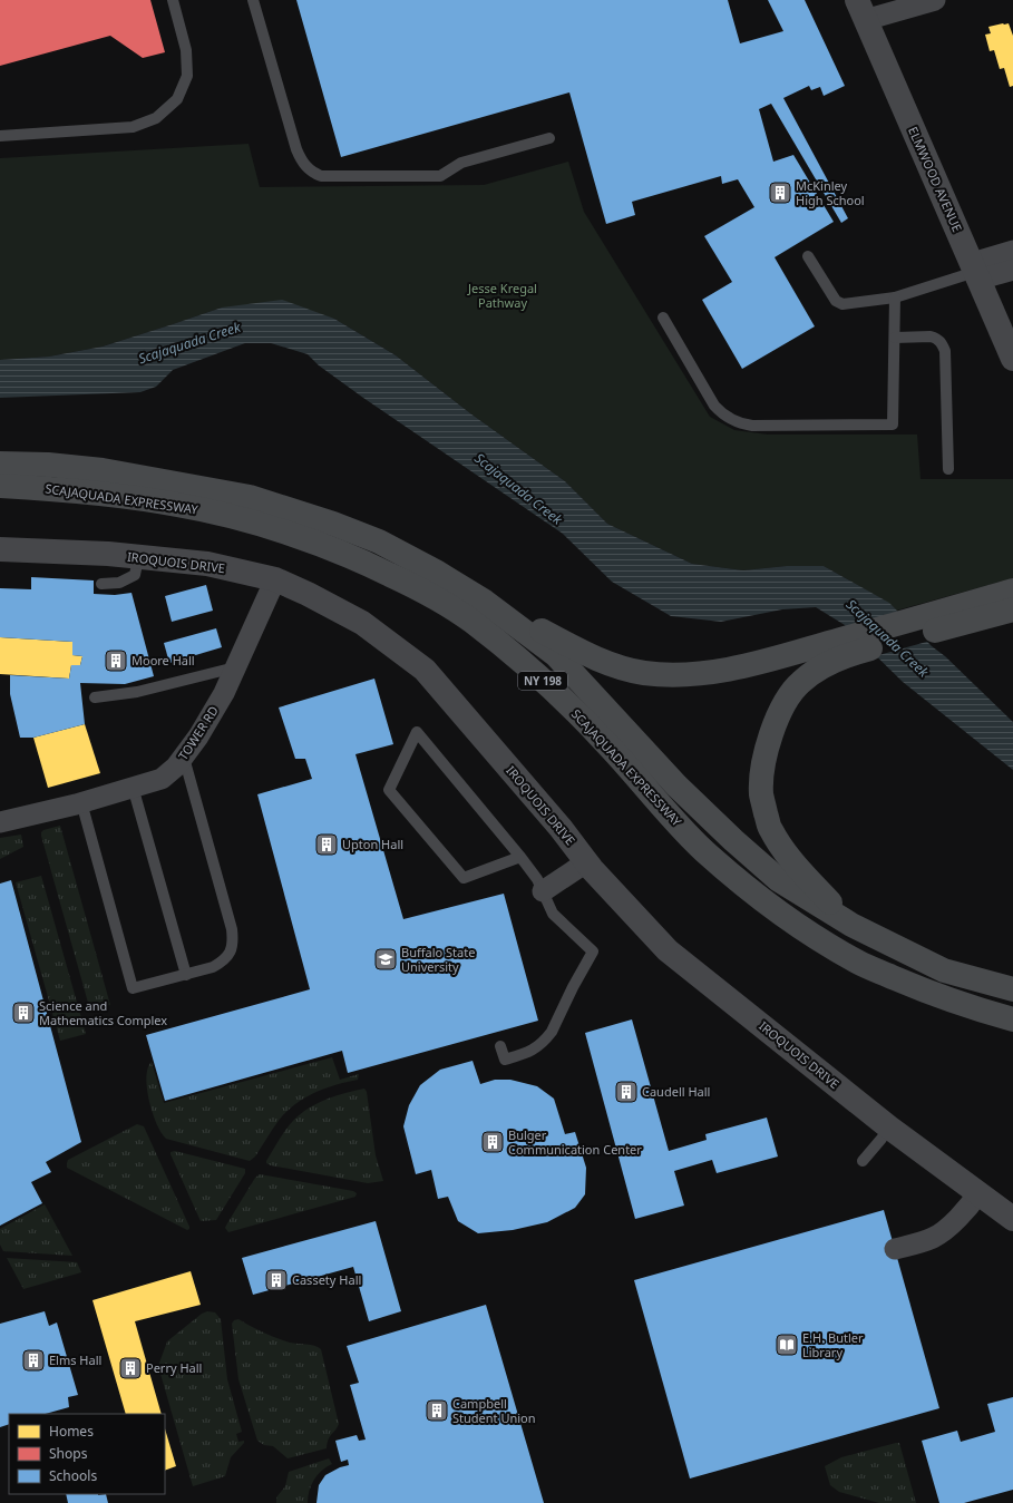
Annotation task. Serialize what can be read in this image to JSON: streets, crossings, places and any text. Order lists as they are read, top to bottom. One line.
{"streets":{"highway":["SCAJAQUADA EXPRESSWAY","NY 198"],"street":["ELMWOOD AVENUE","IROQUOIS DRIVE","TOWER RD"]},"crossings":[["IROQUOIS DRIVE","TOWER RD"]],"water":["Scajaquada Creek"],"parks":["Jesse Kregal Pathway"],"places":{"building":["McKinley High School","Moore Hall","Upton Hall","Science and Mathematics Complex","Caudell Hall","Bulger Communication Center","Cassety Hall","Elms Hall","Perry Hall","Campbell Student Union"],"school or university":["Buffalo State University"],"library":["E.H. Butler Library"]},"legend":["Homes","Shops","Schools"]}
